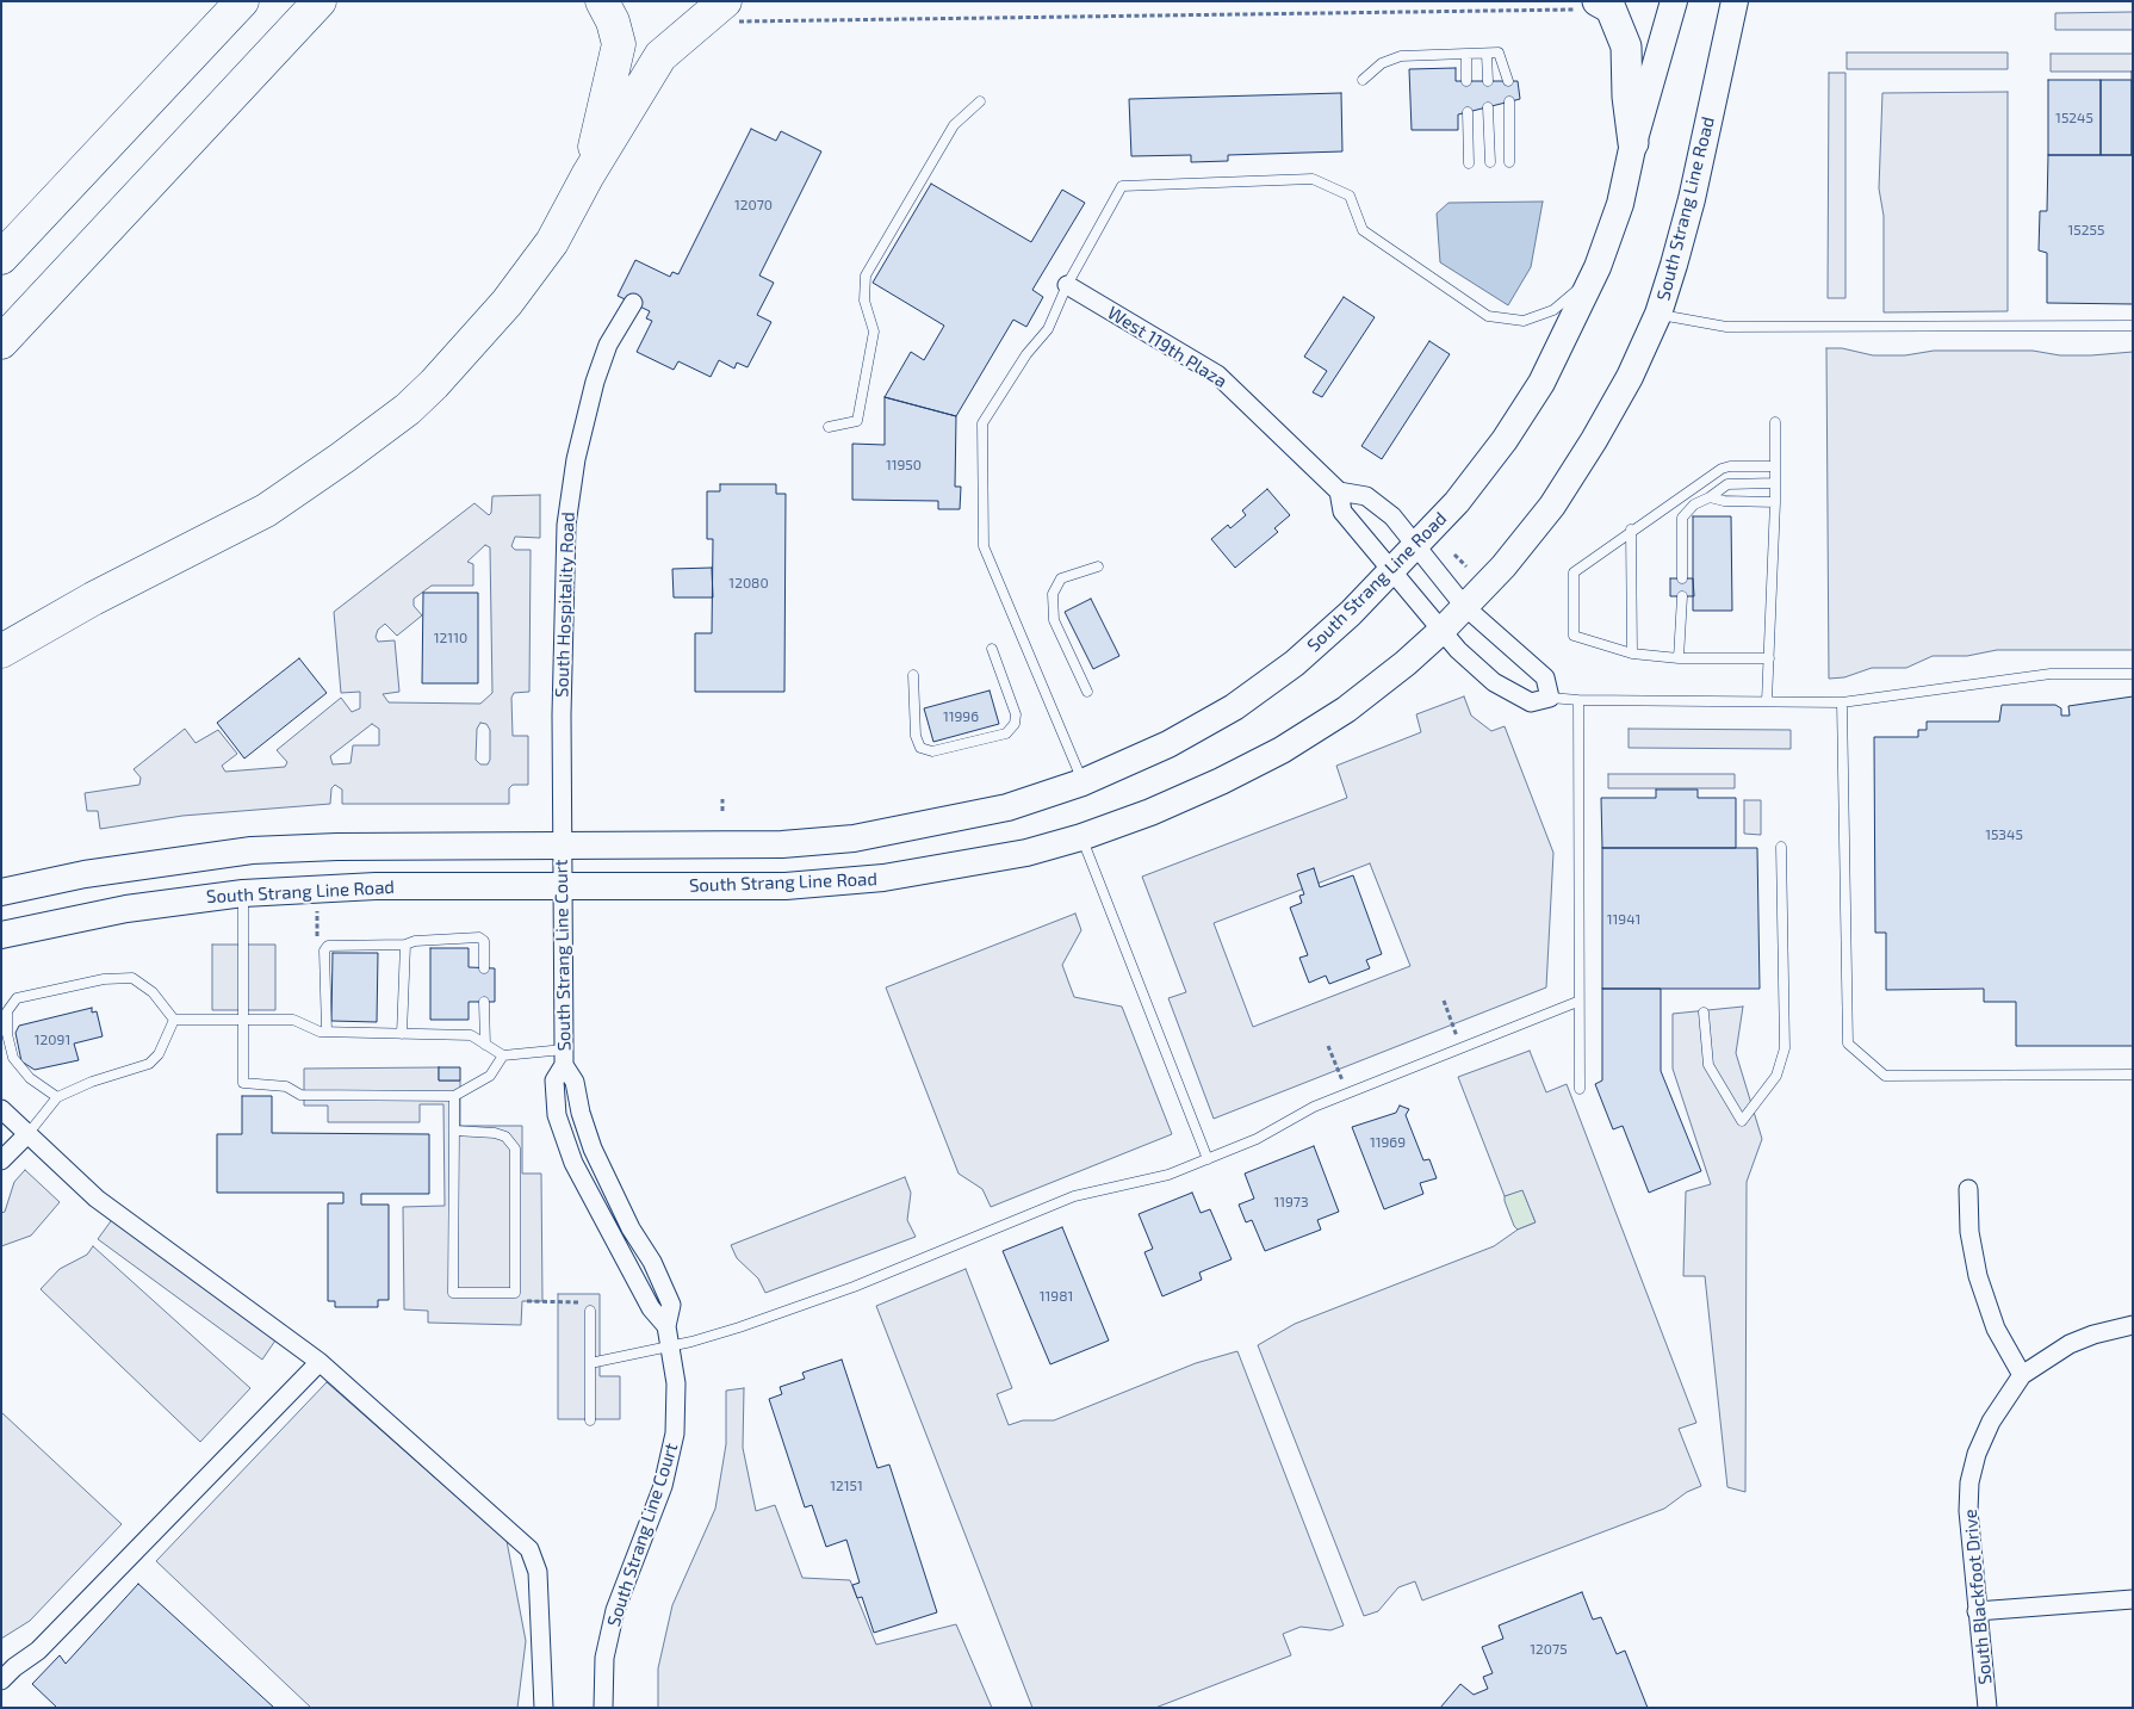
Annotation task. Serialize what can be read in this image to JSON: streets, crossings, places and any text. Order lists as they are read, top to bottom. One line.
{"streets":{"main road":["South Strang Line Road"],"street":["West 119th Plaza","South Hospitality Road","South Strang Line Court","South Blackfoot Drive"]},"crossings":[["South Strang Line Road","West 119th Plaza"],["South Strang Line Road","South Hospitality Road"],["South Strang Line Road","South Strang Line Court"],["South Hospitality Road","South Strang Line Court"]],"house_numbers":["15245","12070","15255","11950","12080","12110","11996","15345","11941","12091","11969","11973","11981","12151","12075"]}
